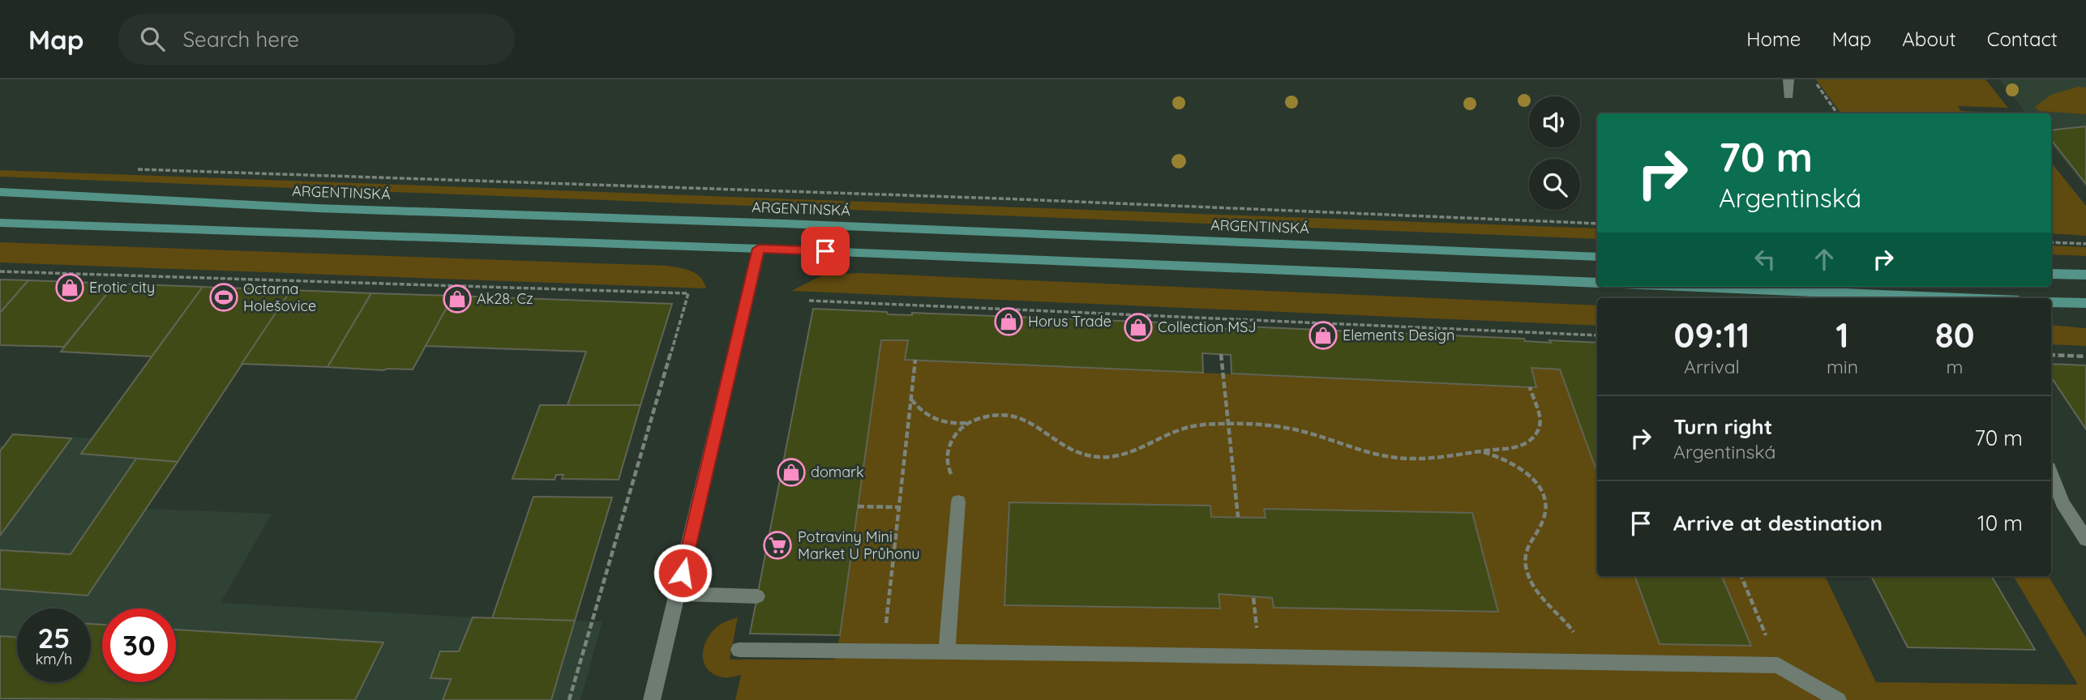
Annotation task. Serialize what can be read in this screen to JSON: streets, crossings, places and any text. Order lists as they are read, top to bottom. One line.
{"streets":{"main road":["ARGENTINSKÁ"]},"places":{"shop":["Erotic city","Ak28. Cz","Horus Trade","Collection MSJ","Elements Design","domark"],"sports":["Octarna Holešovice"],"supermarket":["Potraviny Mini Market U Průhonu"]},"page":{"header":"Map","search":"Search here","nav":["Home","Map","About","Contact"],"turn":["70 m","Argentinská"],"eta":["09:11","Arrival","1","min","80","m"],"list":[{"name":"Turn right","note":"Argentinská","value":"70 m"},{"name":"Arrive at destination","value":"10 m"}],"speed":"25 km/h","limit":"30"}}
